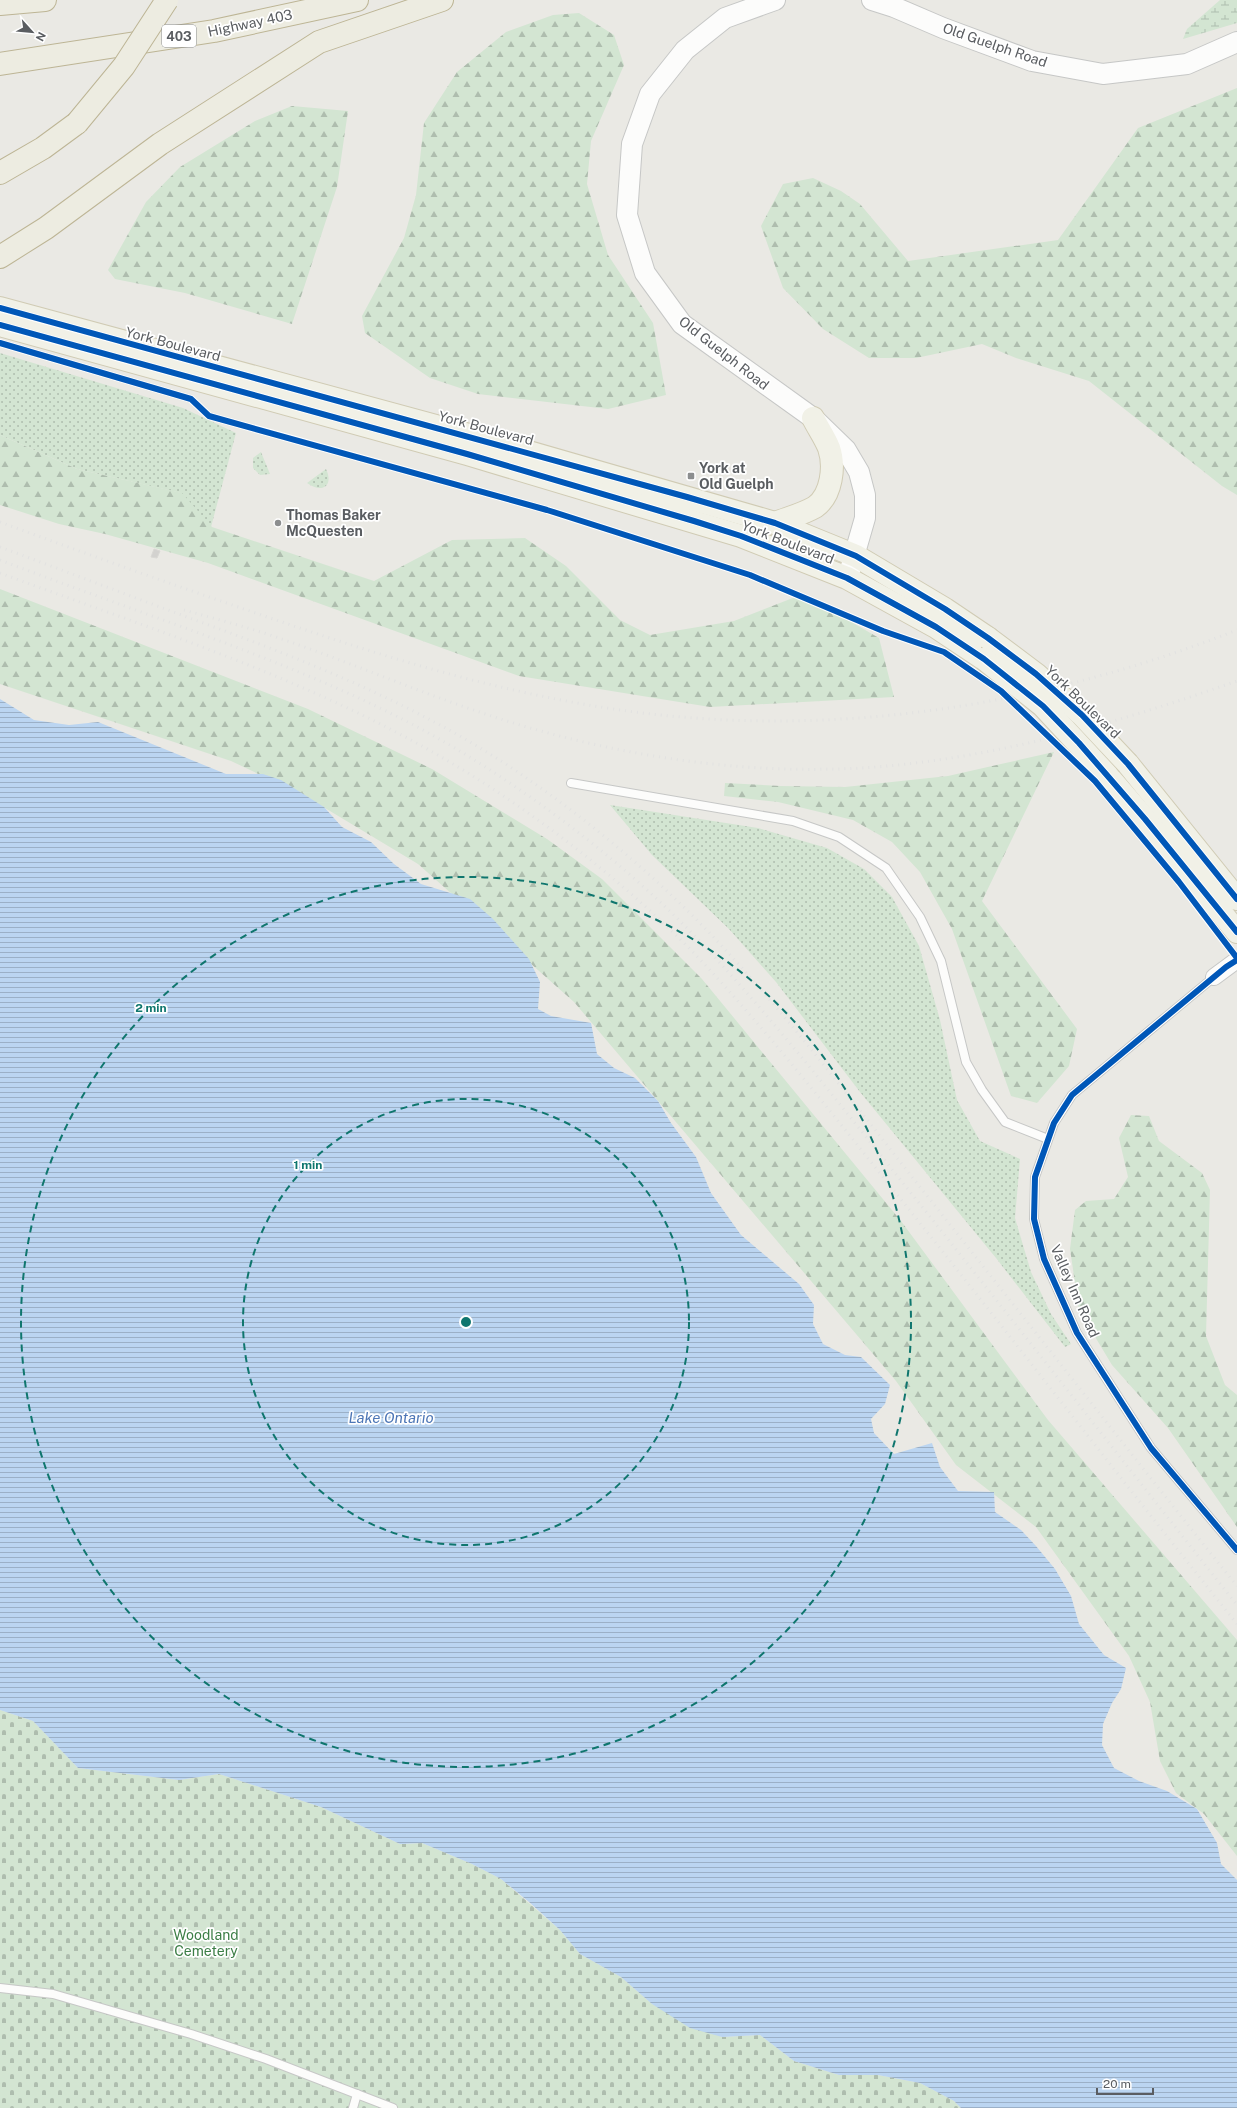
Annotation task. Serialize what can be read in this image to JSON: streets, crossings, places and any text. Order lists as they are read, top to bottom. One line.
{"streets":{"highway":["Highway 403","403"],"main road":["York Boulevard"],"street":["Old Guelph Road","Valley Inn Road"]},"crossings":[["Old Guelph Road","York Boulevard"]],"water":["Lake Ontario"],"parks":["Woodland Cemetery"],"places":{"transit":["York at Old Guelph"],"other":["Thomas Baker McQuesten"]},"scale_bar":"20 m","north":"bottom right","rings":["2 min","1 min"]}
